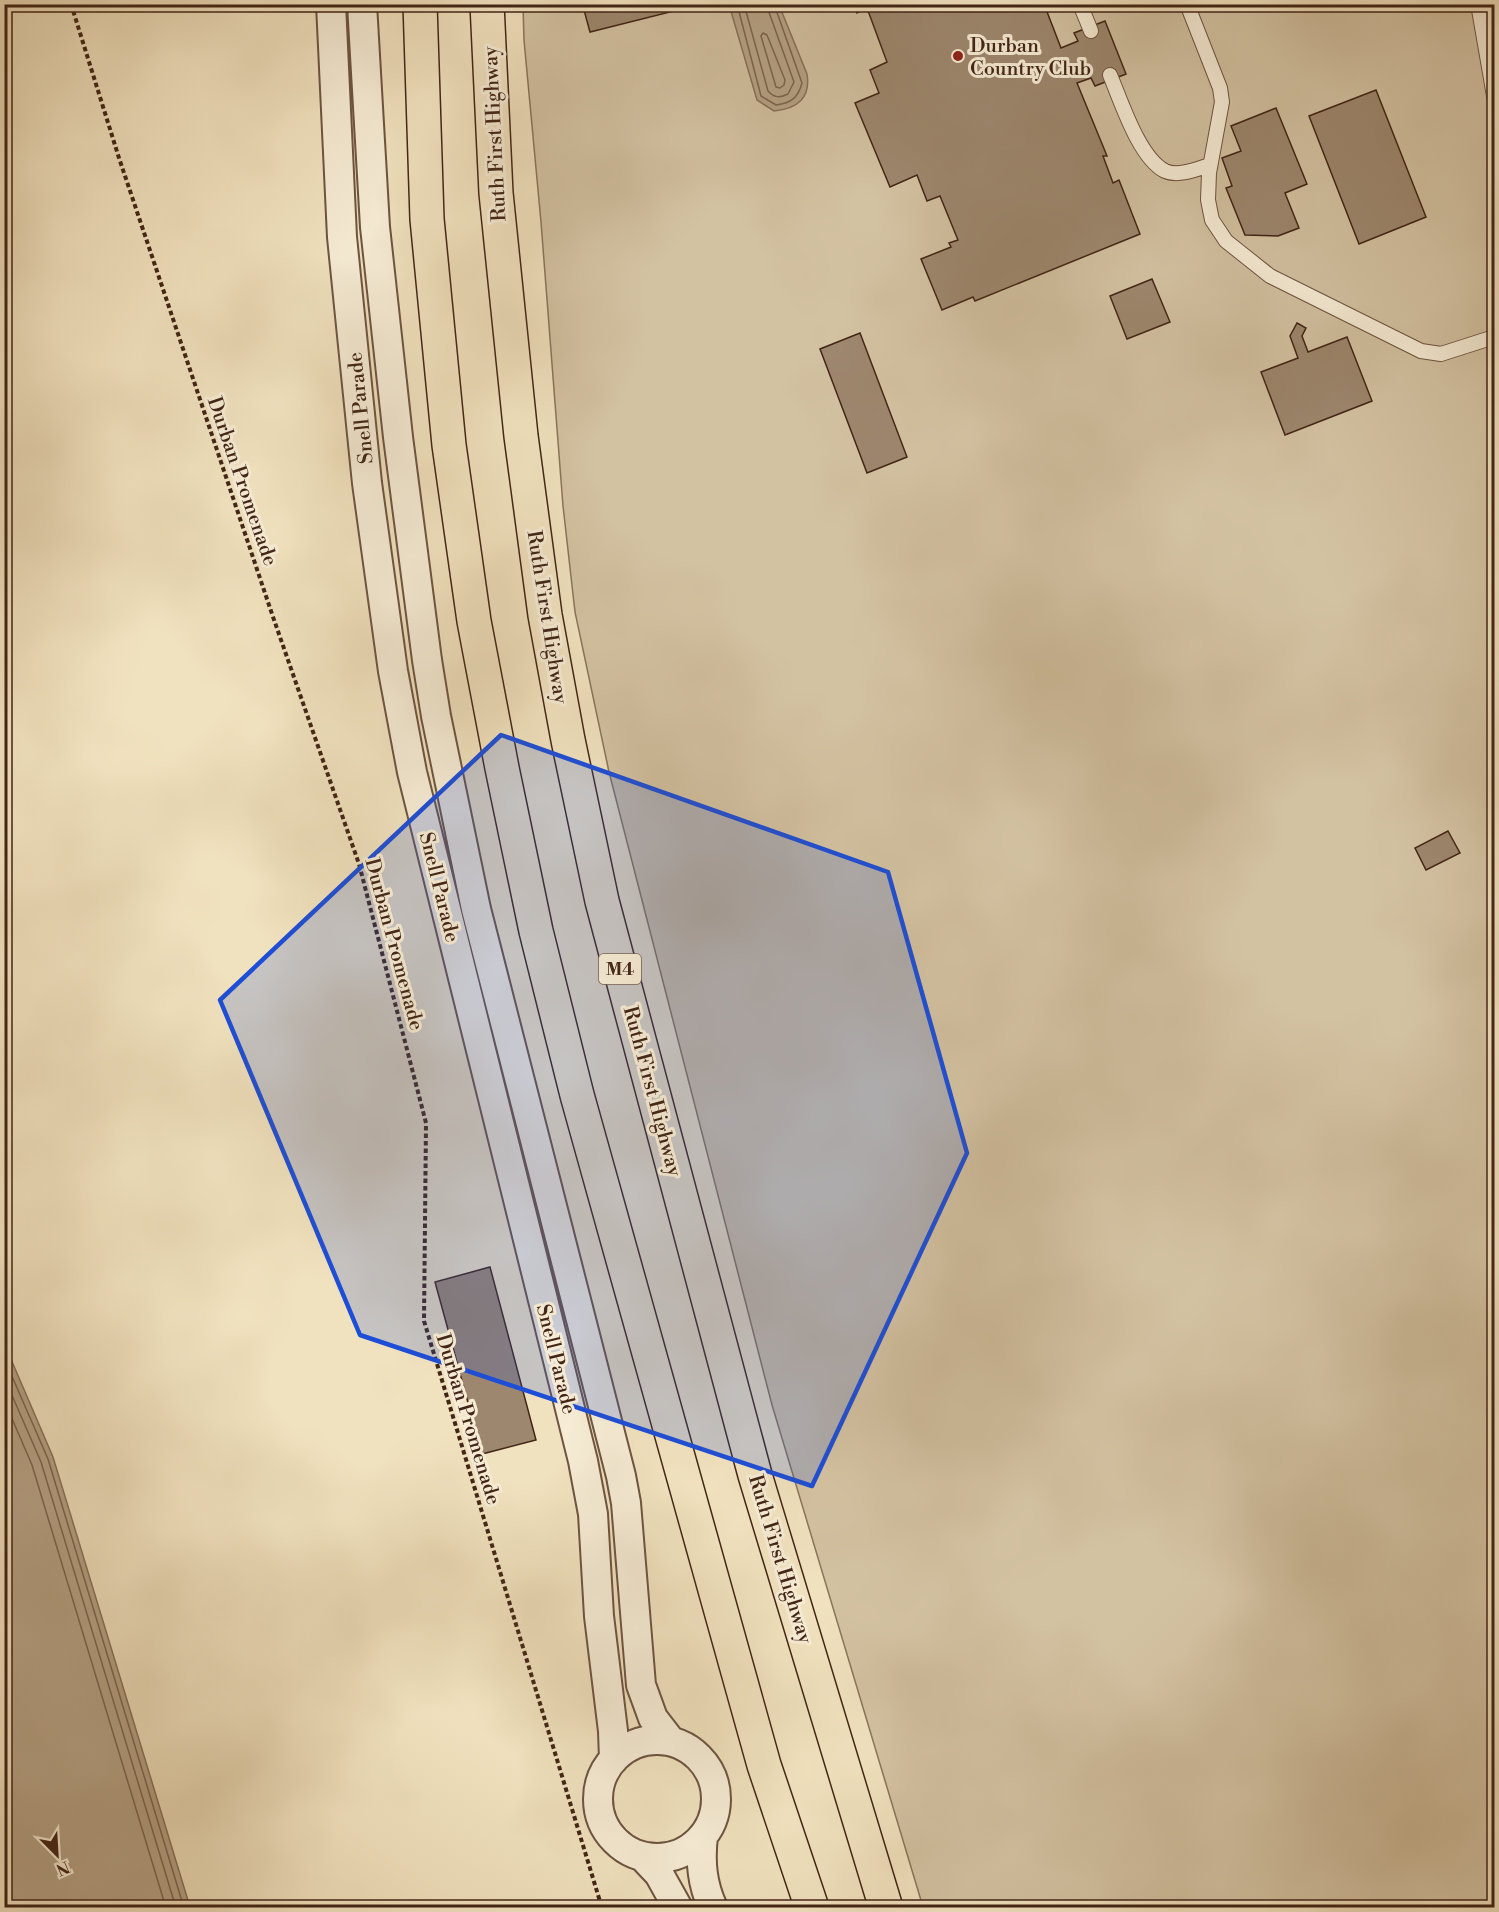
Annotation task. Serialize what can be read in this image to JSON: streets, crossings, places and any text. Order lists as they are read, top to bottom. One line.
{"streets":{"highway":["Ruth First Highway","M4"],"street":["Snell Parade"],"path":["Durban Promenade"]},"places":["Durban Country Club"],"north":"bottom right"}
